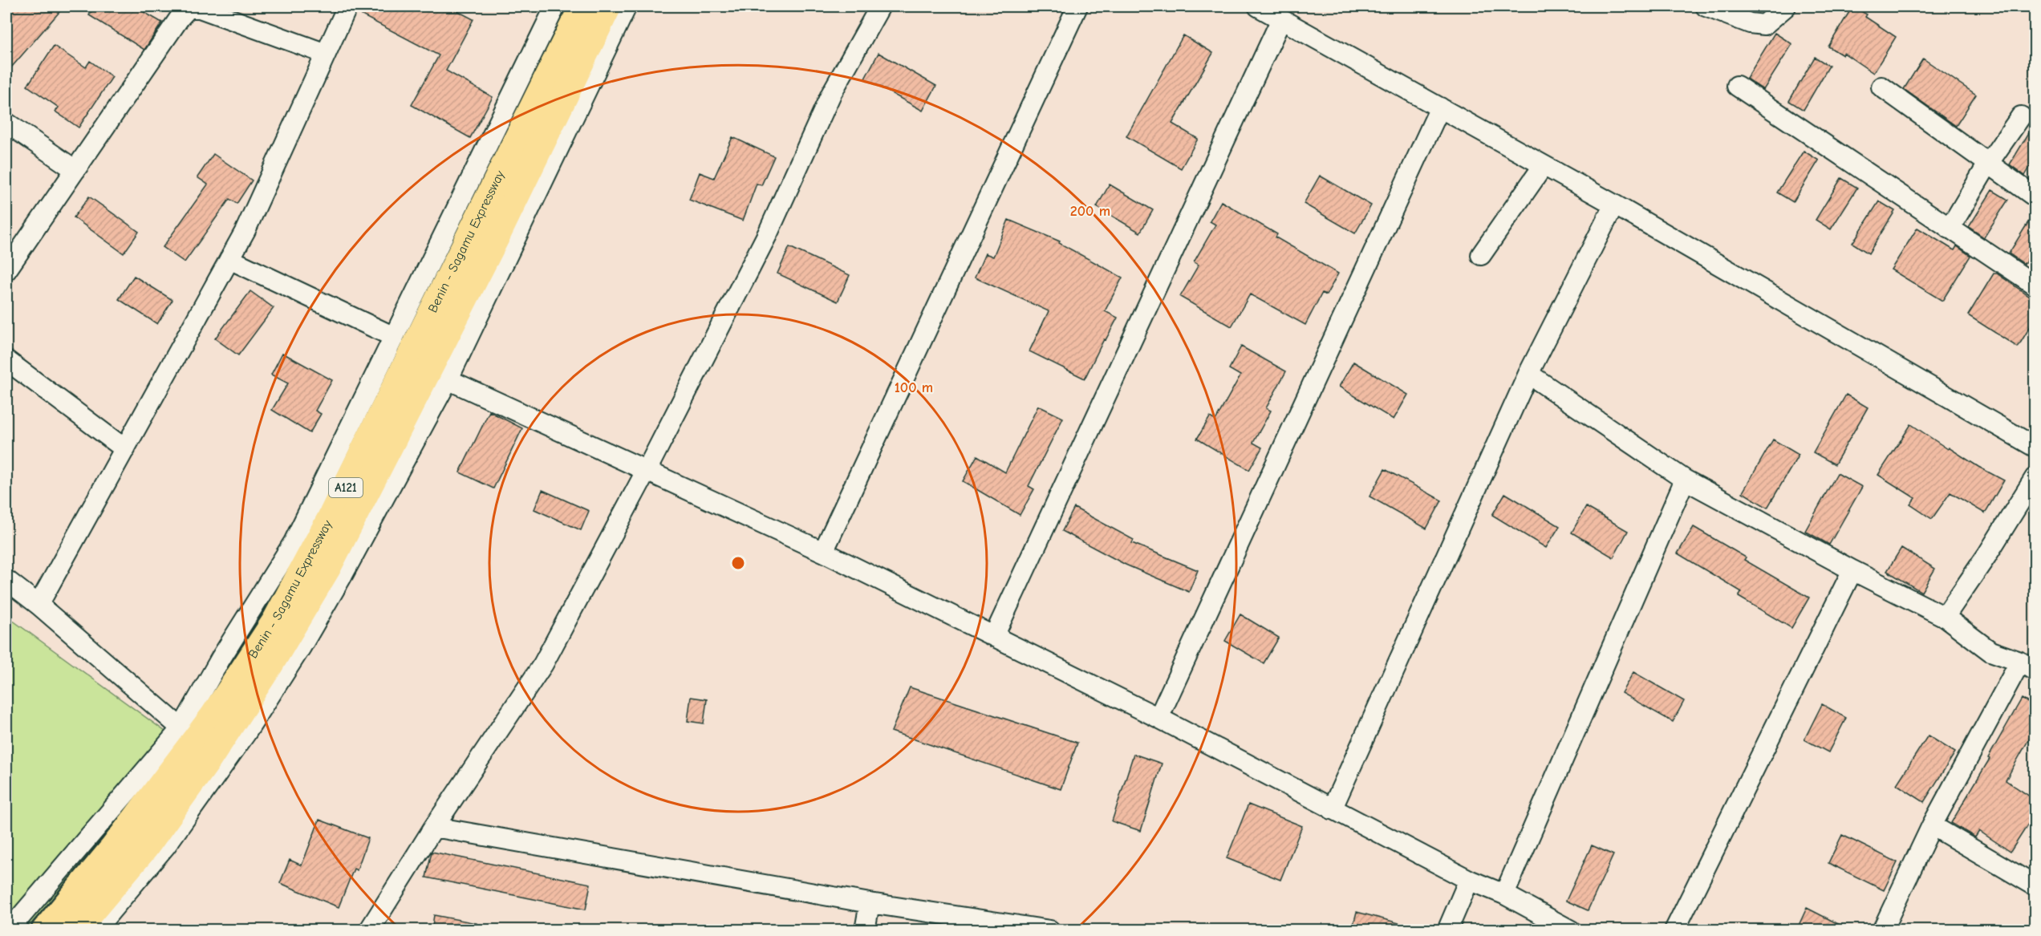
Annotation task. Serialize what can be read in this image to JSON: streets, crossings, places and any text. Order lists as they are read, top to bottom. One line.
{"streets":{"highway":["Benin - Sagamu Expressway","A121"]},"crossings":[["Benin - Sagamu Expressway","A121"]],"rings":["200 m","100 m"]}
